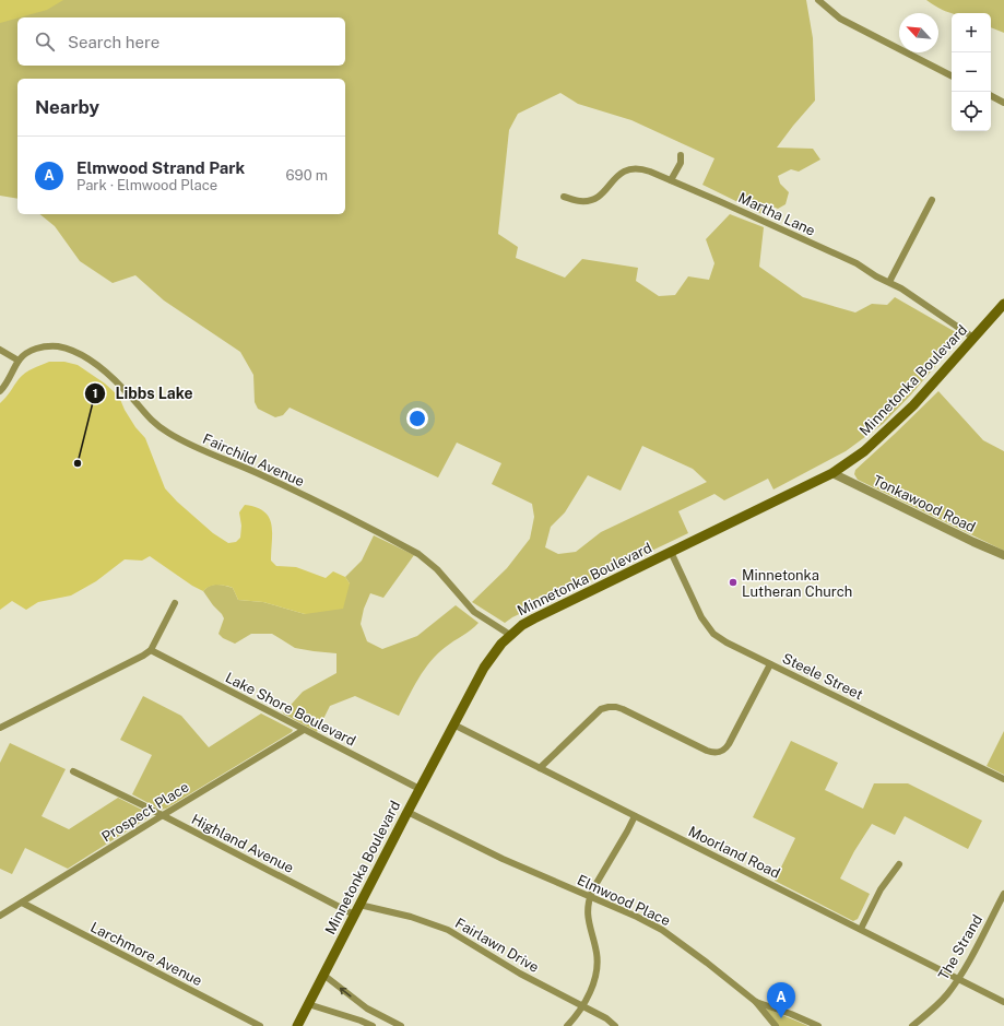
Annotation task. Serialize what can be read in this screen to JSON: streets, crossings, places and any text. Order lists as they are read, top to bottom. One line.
{"streets":{"main road":["Minnetonka Boulevard"],"street":["Martha Lane","Fairchild Avenue","Tonkawood Road","Steele Street","Lake Shore Boulevard","Prospect Place","Highland Avenue","Moorland Road","Elmwood Place","Fairlawn Drive","The Strand","Larchmore Avenue"]},"crossings":[["Martha Lane","Minnetonka Boulevard"],["Minnetonka Boulevard","Fairchild Avenue"],["Minnetonka Boulevard","Tonkawood Road"],["Minnetonka Boulevard","Steele Street"],["Minnetonka Boulevard","Lake Shore Boulevard"],["Minnetonka Boulevard","Highland Avenue"],["Minnetonka Boulevard","Moorland Road"],["Minnetonka Boulevard","Elmwood Place"],["Minnetonka Boulevard","Fairlawn Drive"],["Lake Shore Boulevard","Prospect Place"],["Prospect Place","Highland Avenue"],["Prospect Place","Larchmore Avenue"],["Moorland Road","The Strand"]],"places":["Libbs Lake","Minnetonka Lutheran Church"],"north":"top left","page":{"map_buttons":["+","−"],"search":"Search here","heading":"Nearby","list":[{"mark":"A","name":"Elmwood Strand Park","note":"Park · Elmwood Place","value":"690 m"}],"pins":"A"}}
